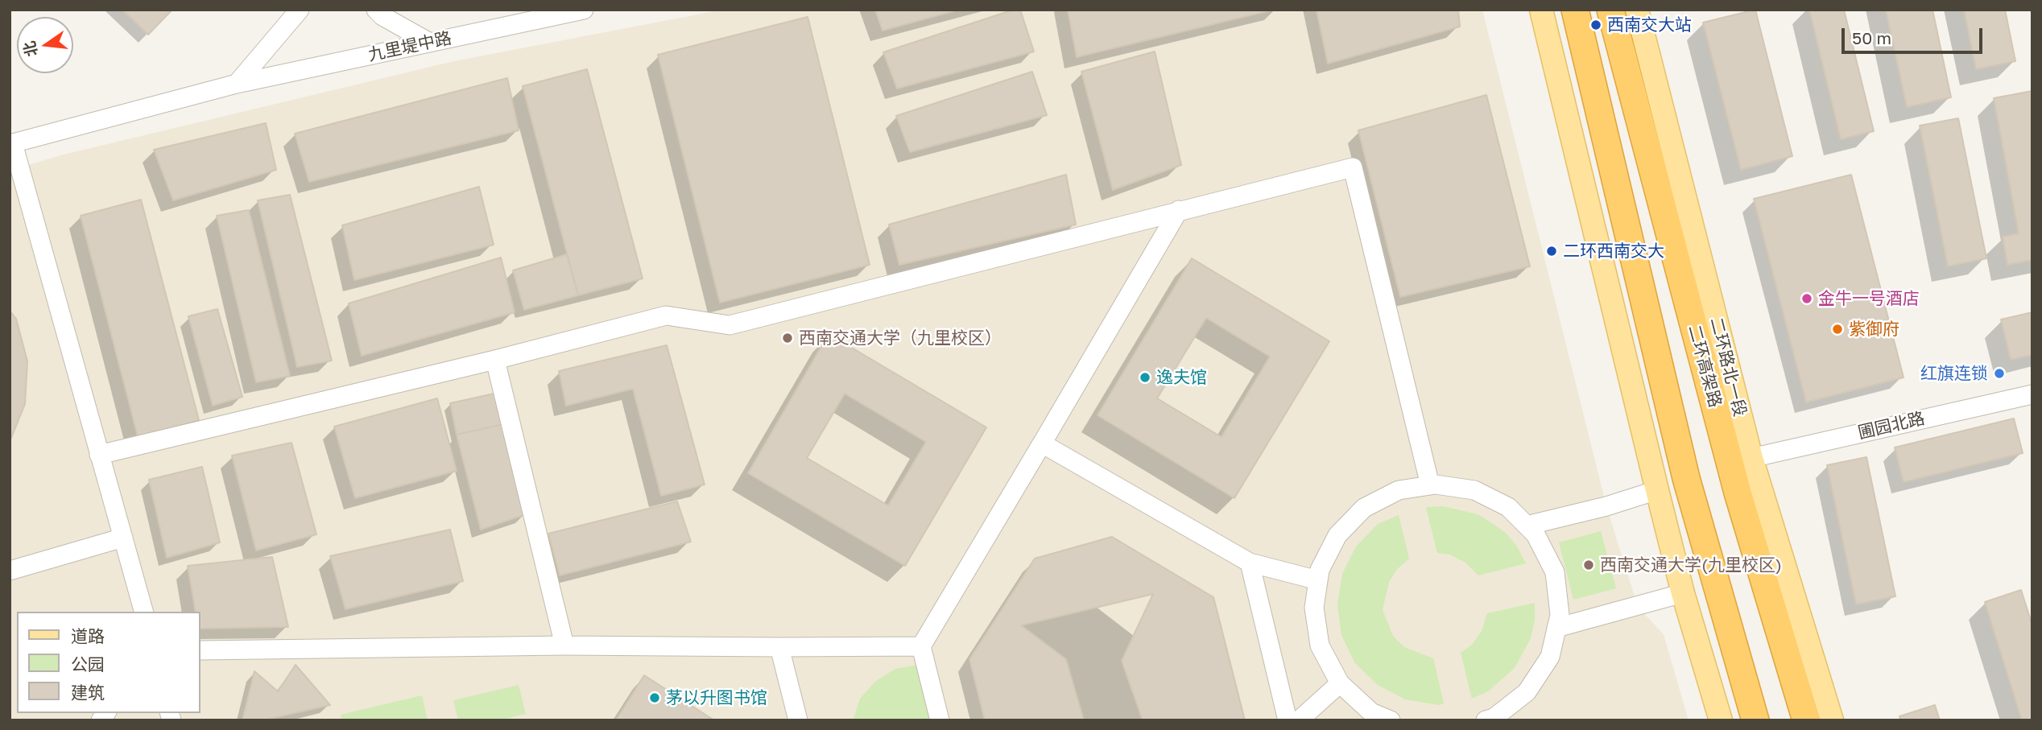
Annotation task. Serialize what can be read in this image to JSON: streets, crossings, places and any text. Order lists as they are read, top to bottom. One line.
{"streets":{"highway":["二环高架路"],"main road":["二环路北一段"],"street":["九里堤中路","圃园北路"]},"crossings":[["二环路北一段","圃园北路"]],"places":["西南交大站","二环西南交大","金牛一号酒店","紫御府","西南交通大学（九里校区）","红旗连锁","逸夫馆","西南交通大学(九里校区)","茅以升图书馆"],"legend":["道路","公园","建筑"],"scale_bar":"50 m","north":"left"}
